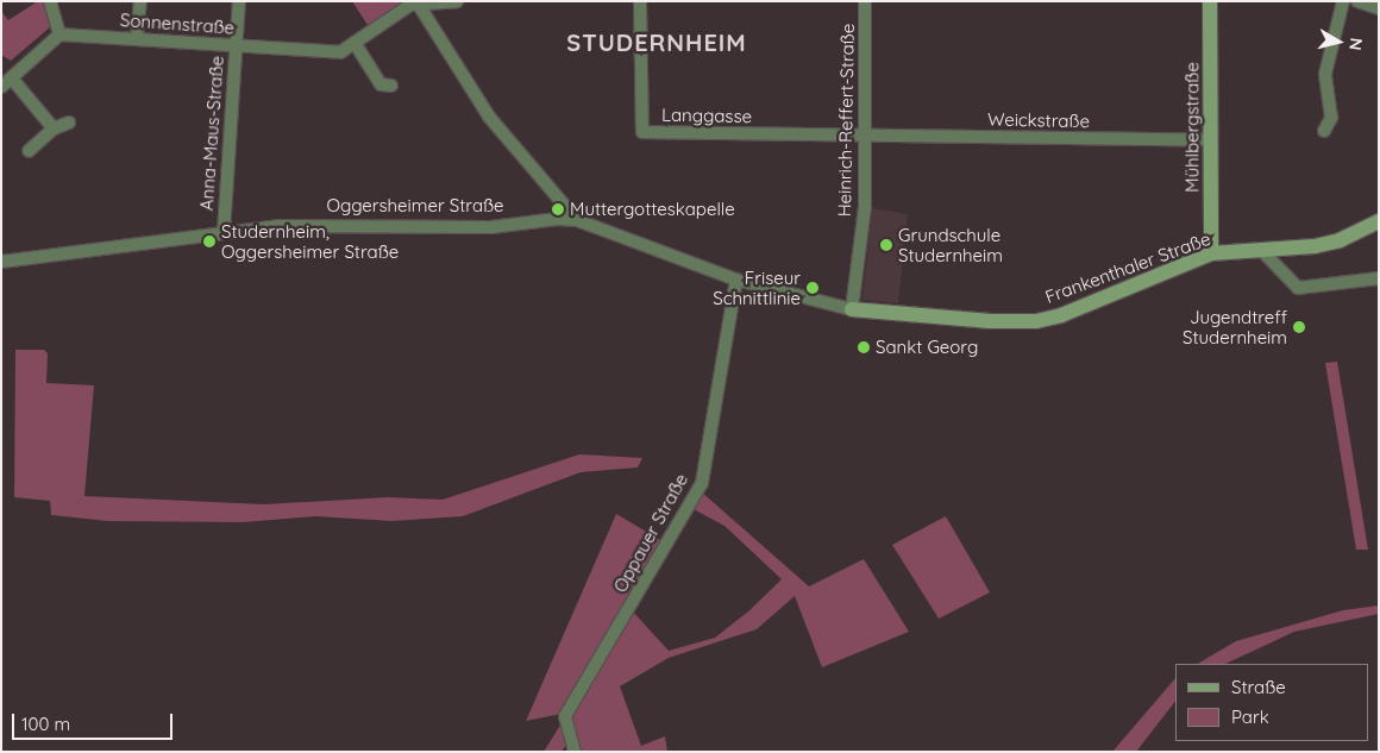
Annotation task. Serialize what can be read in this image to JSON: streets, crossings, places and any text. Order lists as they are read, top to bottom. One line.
{"streets":{"street":["Sonnenstraße","Langgasse","Heinrich-Reffert-Straße","Weickstraße","Mühlbergstraße","Anna-Maus-Straße","Oggersheimer Straße","Frankenthaler Straße","Oppauer Straße"]},"crossings":[["Sonnenstraße","Anna-Maus-Straße"],["Langgasse","Heinrich-Reffert-Straße"],["Langgasse","Weickstraße"],["Heinrich-Reffert-Straße","Weickstraße"],["Heinrich-Reffert-Straße","Oggersheimer Straße"],["Heinrich-Reffert-Straße","Frankenthaler Straße"],["Weickstraße","Mühlbergstraße"],["Mühlbergstraße","Frankenthaler Straße"],["Anna-Maus-Straße","Oggersheimer Straße"],["Oggersheimer Straße","Frankenthaler Straße"],["Oggersheimer Straße","Oppauer Straße"]],"districts":["STUDERNHEIM"],"places":["Muttergotteskapelle","Studernheim, Oggersheimer Straße","Grundschule Studernheim","Friseur Schnittlinie","Jugendtreff Studernheim","Sankt Georg"],"legend":["Straße","Park"],"scale_bar":"100 m","north":"right"}
